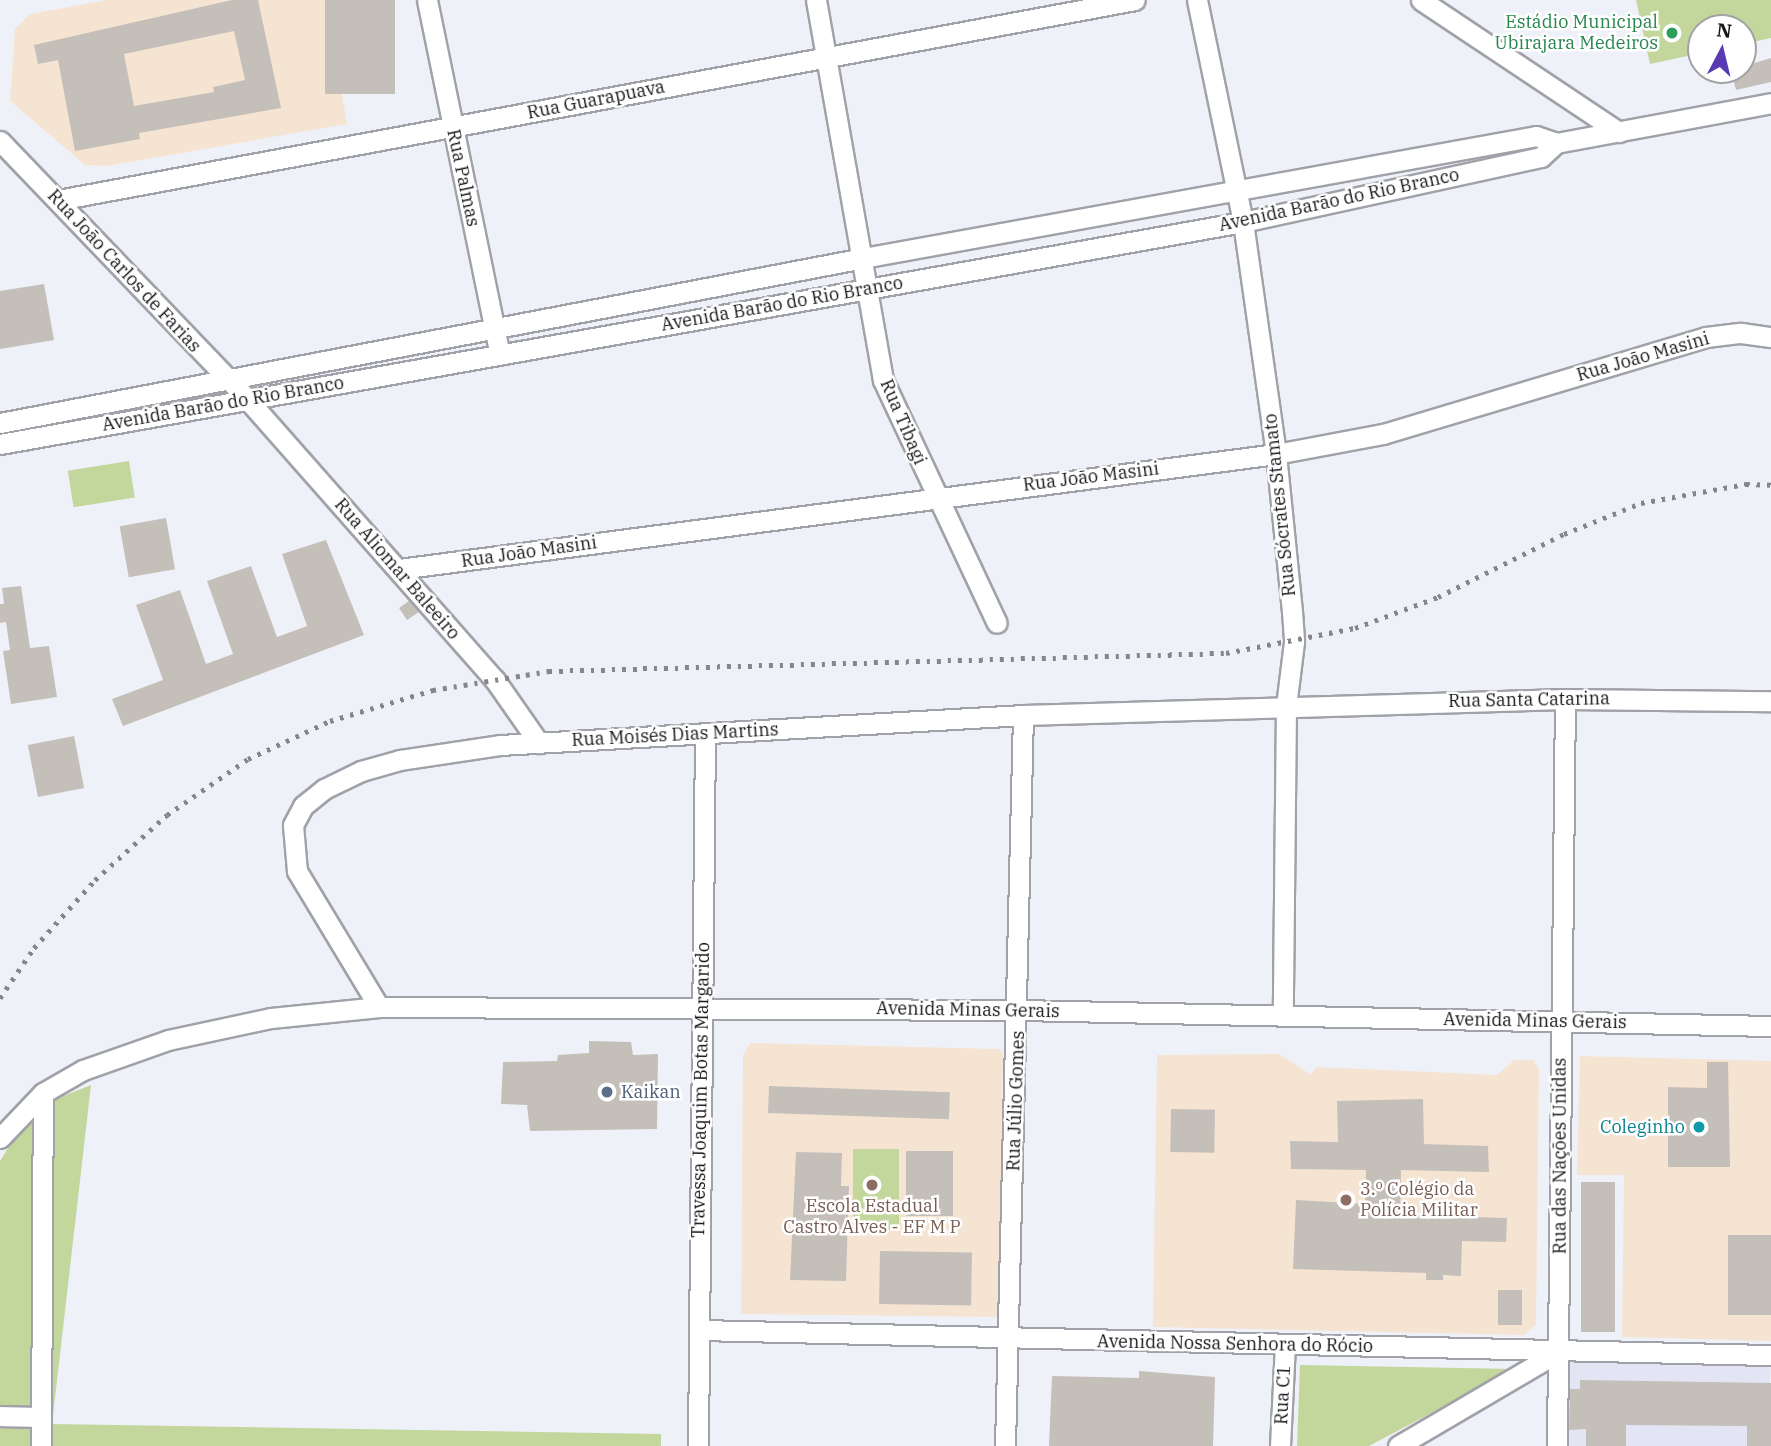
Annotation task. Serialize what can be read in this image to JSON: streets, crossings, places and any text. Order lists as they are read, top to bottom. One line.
{"streets":{"street":["Rua Guarapuava","Rua Palmas","Avenida Barão do Rio Branco","Rua João Carlos de Farias","Rua João Masini","Rua Tibagi","Rua Sócrates Stamato","Rua Aliomar Baleeiro","Rua Santa Catarina","Rua Moisés Dias Martins","Avenida Minas Gerais","Travessa Joaquim Botas Margarido","Rua Júlio Gomes","Rua das Nações Unidas","Avenida Nossa Senhora do Rócio","Rua C1"]},"crossings":[["Rua Guarapuava","Rua Palmas"],["Rua Guarapuava","Rua João Carlos de Farias"],["Rua Guarapuava","Rua Tibagi"],["Rua Palmas","Avenida Barão do Rio Branco"],["Avenida Barão do Rio Branco","Rua João Carlos de Farias"],["Avenida Barão do Rio Branco","Rua Tibagi"],["Avenida Barão do Rio Branco","Rua Sócrates Stamato"],["Avenida Barão do Rio Branco","Rua Aliomar Baleeiro"],["Rua João Carlos de Farias","Rua Aliomar Baleeiro"],["Rua João Masini","Rua Tibagi"],["Rua João Masini","Rua Sócrates Stamato"],["Rua João Masini","Rua Aliomar Baleeiro"],["Rua Sócrates Stamato","Rua Santa Catarina"],["Rua Sócrates Stamato","Rua Moisés Dias Martins"],["Rua Sócrates Stamato","Avenida Minas Gerais"],["Rua Aliomar Baleeiro","Rua Moisés Dias Martins"],["Rua Santa Catarina","Rua Moisés Dias Martins"],["Rua Santa Catarina","Rua das Nações Unidas"],["Rua Moisés Dias Martins","Avenida Minas Gerais"],["Rua Moisés Dias Martins","Travessa Joaquim Botas Margarido"],["Rua Moisés Dias Martins","Rua Júlio Gomes"],["Avenida Minas Gerais","Travessa Joaquim Botas Margarido"],["Avenida Minas Gerais","Rua Júlio Gomes"],["Avenida Minas Gerais","Rua das Nações Unidas"],["Travessa Joaquim Botas Margarido","Avenida Nossa Senhora do Rócio"],["Rua Júlio Gomes","Avenida Nossa Senhora do Rócio"],["Rua das Nações Unidas","Avenida Nossa Senhora do Rócio"],["Avenida Nossa Senhora do Rócio","Rua C1"]],"places":["Estádio Municipal Ubirajara Medeiros","Kaikan","Coleginho","Escola Estadual Castro Alves - EF M P","3.º Colégio da Polícia Militar"],"north":"top"}
